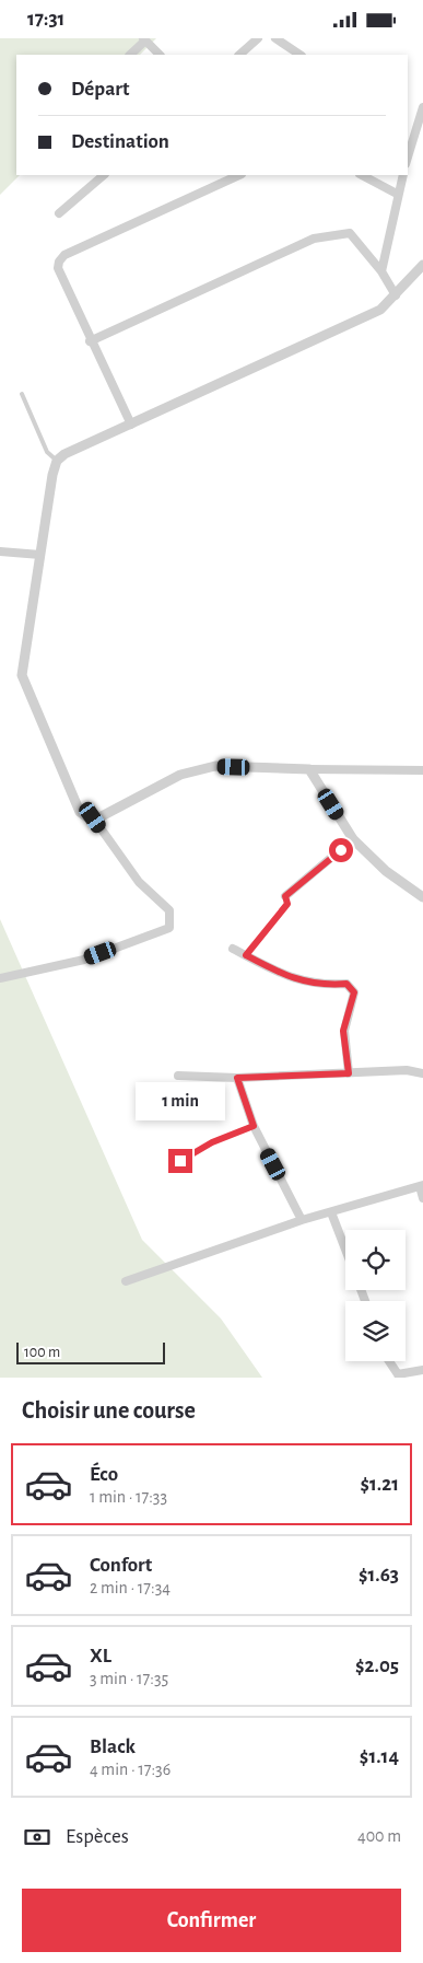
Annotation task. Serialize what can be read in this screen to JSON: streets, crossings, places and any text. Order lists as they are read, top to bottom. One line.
{"scale_bar":"100 m","page":{"status":"17:31","banner":["Départ","Destination"],"bubble":"1 min","scale":"100 m","heading":"Choisir une course","list":[{"name":"Éco","note":"1 min · 17:33","value":"$1.21"},{"name":"Confort","note":"2 min · 17:34","value":"$1.63"},{"name":"XL","note":"3 min · 17:35","value":"$2.05"},{"name":"Black","note":"4 min · 17:36","value":"$1.14"}],"pay":["Espèces","400 m"],"buttons":"Confirmer"}}
